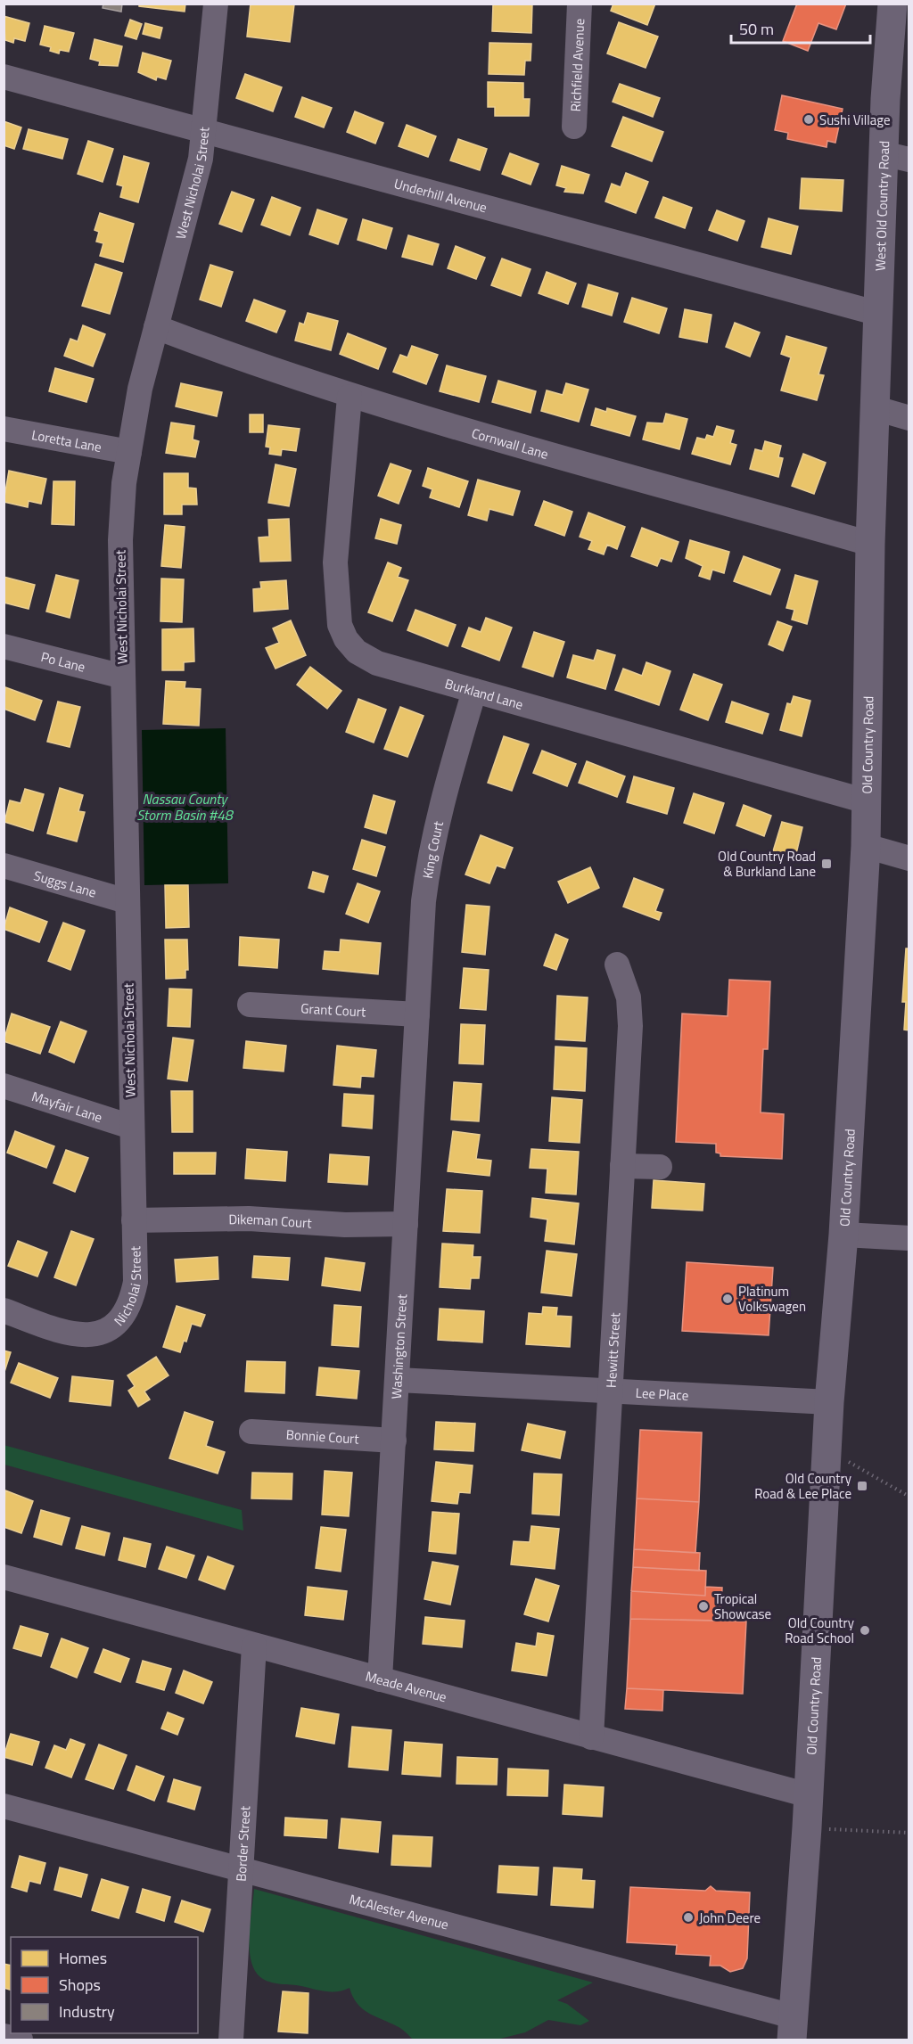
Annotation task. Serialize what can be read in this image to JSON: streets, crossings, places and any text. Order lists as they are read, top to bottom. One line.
{"streets":{"main road":["West Old Country Road","Old Country Road"],"street":["Richfield Avenue","West Nicholai Street","Underhill Avenue","Loretta Lane","Cornwall Lane","Po Lane","Burkland Lane","King Court","Suggs Lane","Grant Court","Mayfair Lane","Dikeman Court","Nicholai Street","Washington Street","Hewitt Street","Lee Place","Bonnie Court","Meade Avenue","Border Street","McAlester Avenue"]},"crossings":[["West Nicholai Street","Underhill Avenue"],["West Nicholai Street","Loretta Lane"],["West Nicholai Street","Cornwall Lane"],["West Nicholai Street","Po Lane"],["West Nicholai Street","Suggs Lane"],["West Nicholai Street","Mayfair Lane"],["West Nicholai Street","Dikeman Court"],["West Nicholai Street","Nicholai Street"],["Underhill Avenue","West Old Country Road"],["Underhill Avenue","Old Country Road"],["West Old Country Road","Old Country Road"],["Cornwall Lane","Burkland Lane"],["Cornwall Lane","Old Country Road"],["Burkland Lane","Old Country Road"],["Burkland Lane","King Court"],["Old Country Road","Lee Place"],["Old Country Road","Meade Avenue"],["Old Country Road","McAlester Avenue"],["King Court","Grant Court"],["King Court","Washington Street"],["Grant Court","Washington Street"],["Dikeman Court","Nicholai Street"],["Dikeman Court","Washington Street"],["Washington Street","Lee Place"],["Washington Street","Bonnie Court"],["Washington Street","Meade Avenue"],["Hewitt Street","Lee Place"],["Hewitt Street","Meade Avenue"],["Meade Avenue","Border Street"],["Border Street","McAlester Avenue"]],"water":["Nassau County Storm Basin #48"],"places":{"other":["Sushi Village","Platinum Volkswagen","Tropical Showcase","Old Country Road School","John Deere"],"transit":["Old Country Road & Burkland Lane","Old Country Road & Lee Place"]},"legend":["Homes","Shops","Industry"],"scale_bar":"50 m"}
